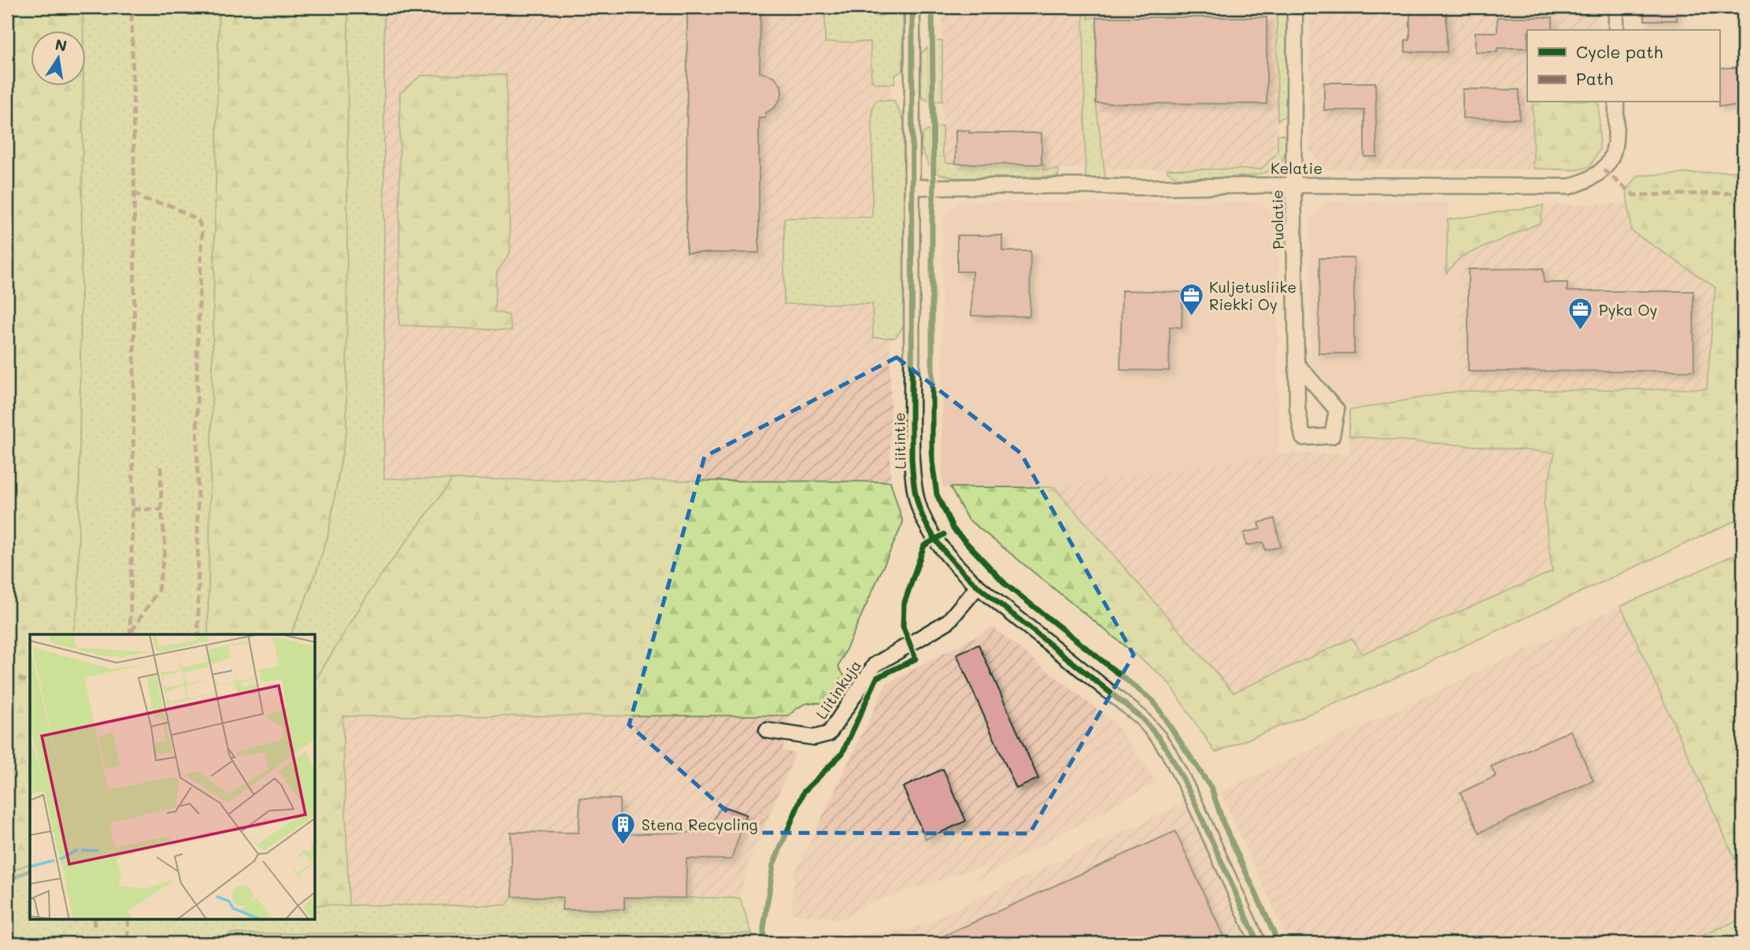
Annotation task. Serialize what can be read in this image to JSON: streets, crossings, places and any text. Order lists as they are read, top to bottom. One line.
{"streets":{"street":["Kelatie","Puolatie","Liitintie","Liitinkuja"]},"crossings":[["Kelatie","Puolatie"],["Kelatie","Liitintie"],["Liitintie","Liitinkuja"]],"places":{"office":["Kuljetusliike Riekki Oy","Pyka Oy"],"building":["Stena Recycling"]},"legend":["Cycle path","Path"],"north":"top"}
